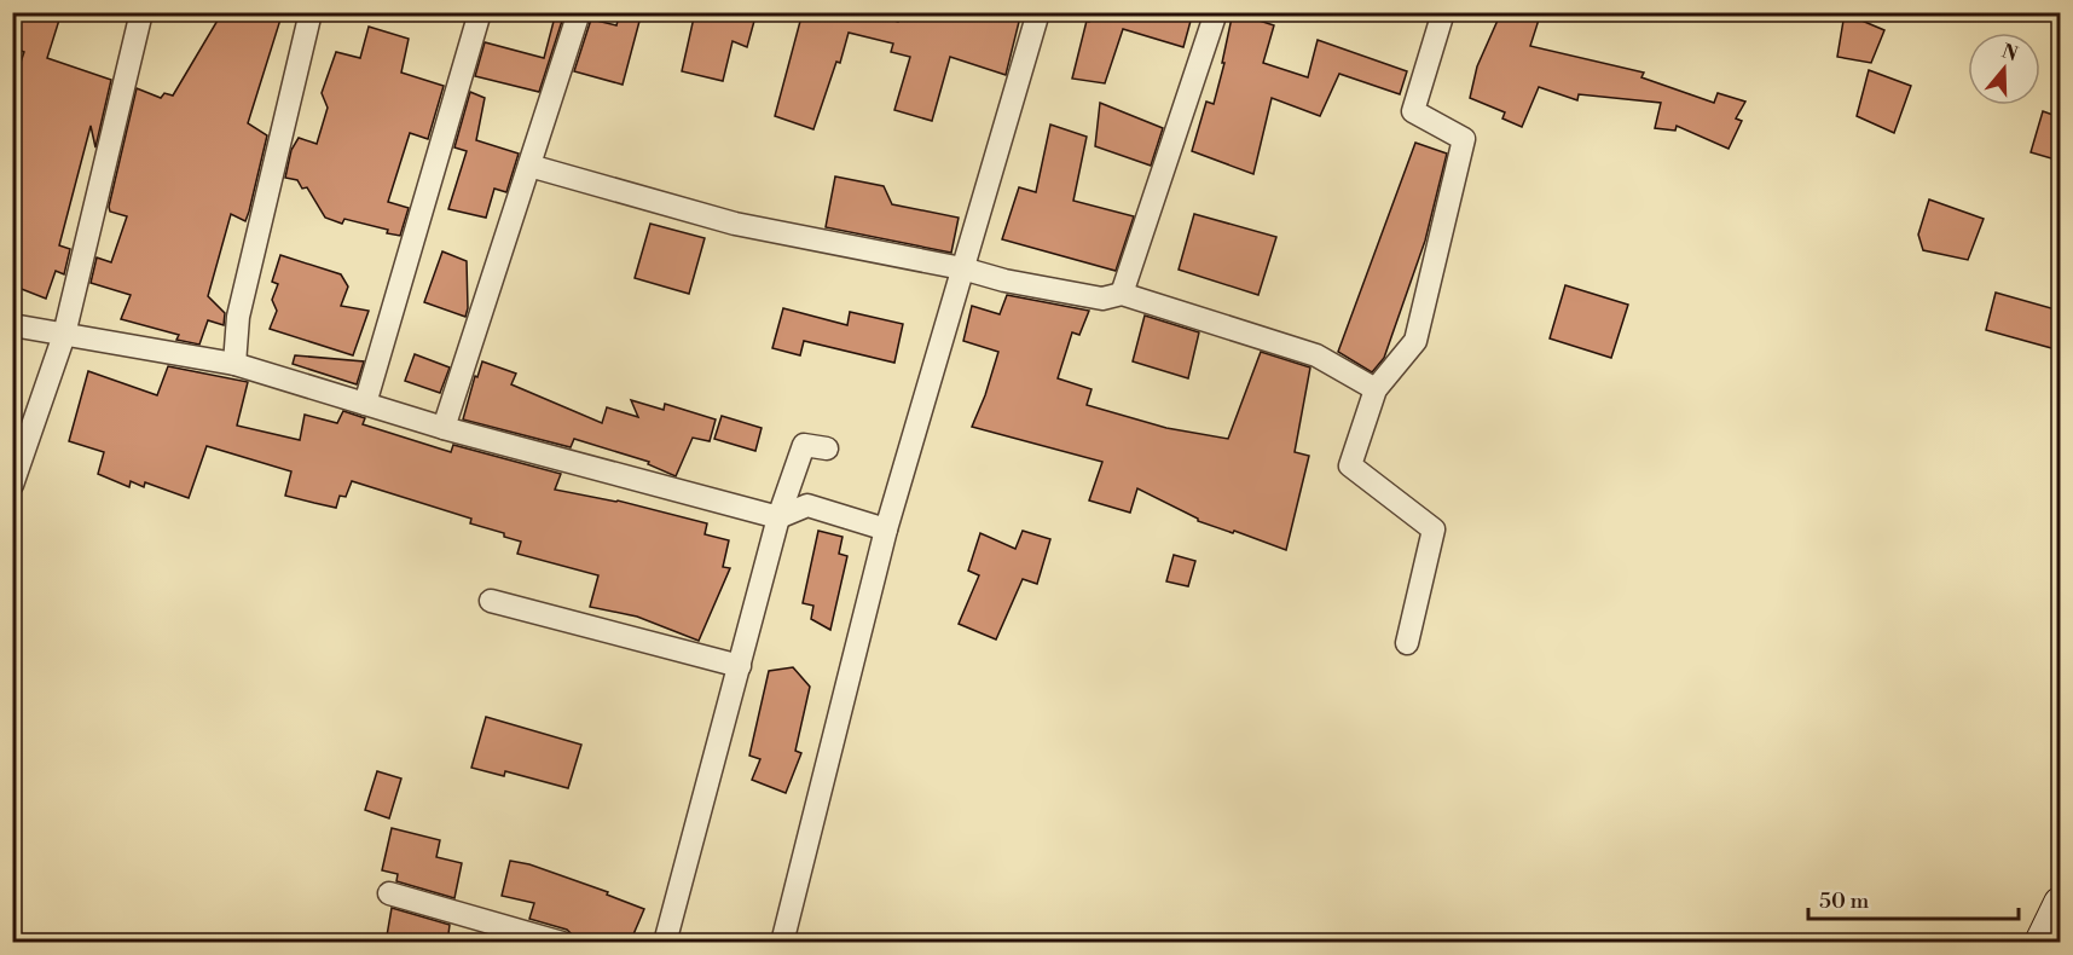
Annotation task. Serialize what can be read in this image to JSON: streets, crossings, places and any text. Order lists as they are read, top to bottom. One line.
{"scale_bar":"50 m","north":"top"}
